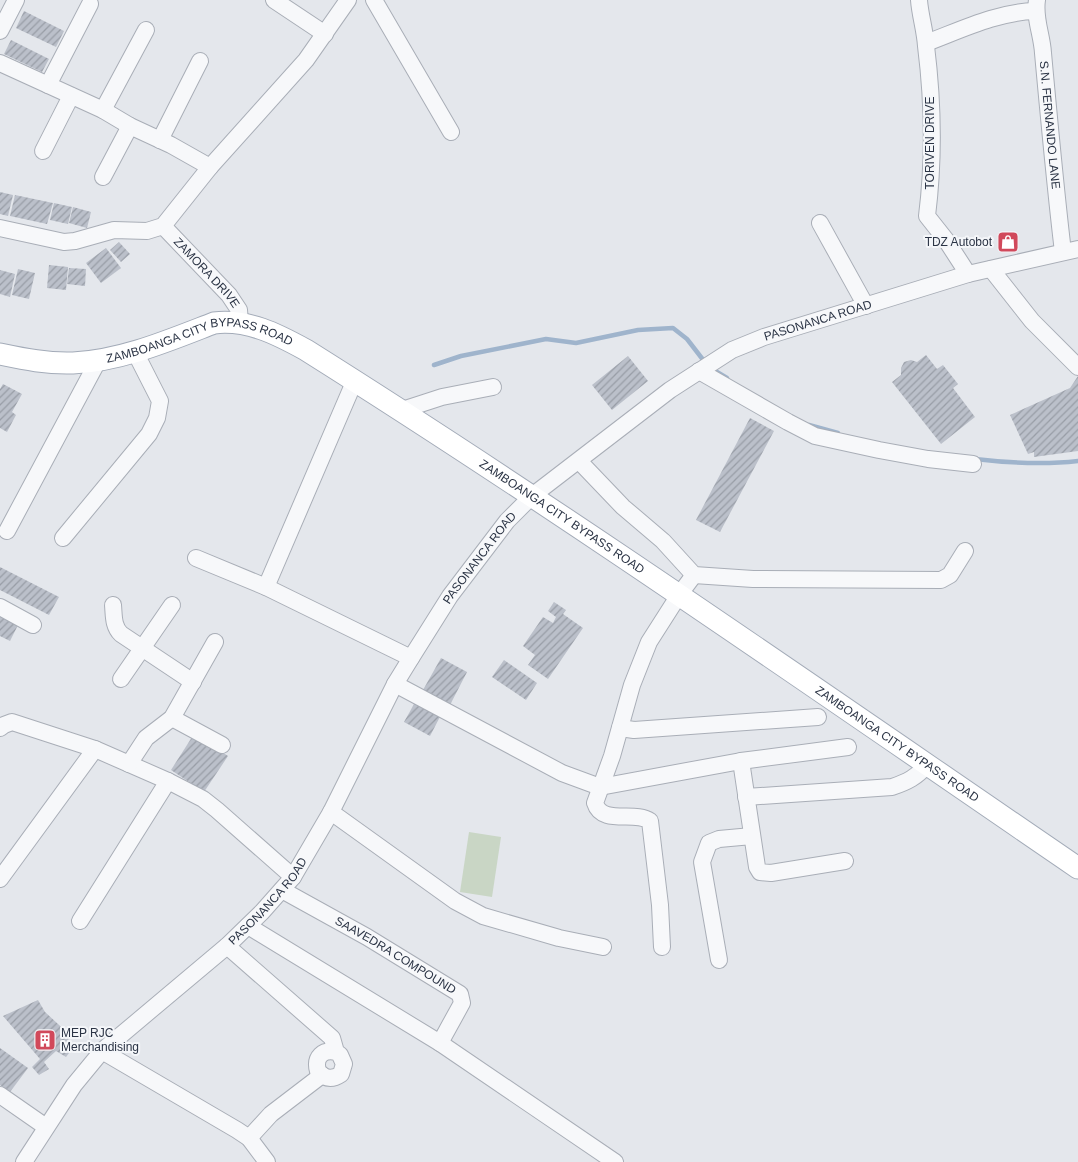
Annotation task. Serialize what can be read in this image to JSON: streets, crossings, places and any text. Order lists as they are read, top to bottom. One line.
{"streets":{"main road":["ZAMBOANGA CITY BYPASS ROAD"],"street":["S.N. FERNANDO LANE","TORIVEN DRIVE","ZAMORA DRIVE","PASONANCA ROAD","SAAVEDRA COMPOUND"]},"crossings":[["S.N. FERNANDO LANE","PASONANCA ROAD"],["TORIVEN DRIVE","PASONANCA ROAD"],["ZAMORA DRIVE","ZAMBOANGA CITY BYPASS ROAD"],["PASONANCA ROAD","ZAMBOANGA CITY BYPASS ROAD"],["PASONANCA ROAD","SAAVEDRA COMPOUND"]],"places":{"shop":["TDZ Autobot"],"building":["MEP RJC Merchandising"]}}
